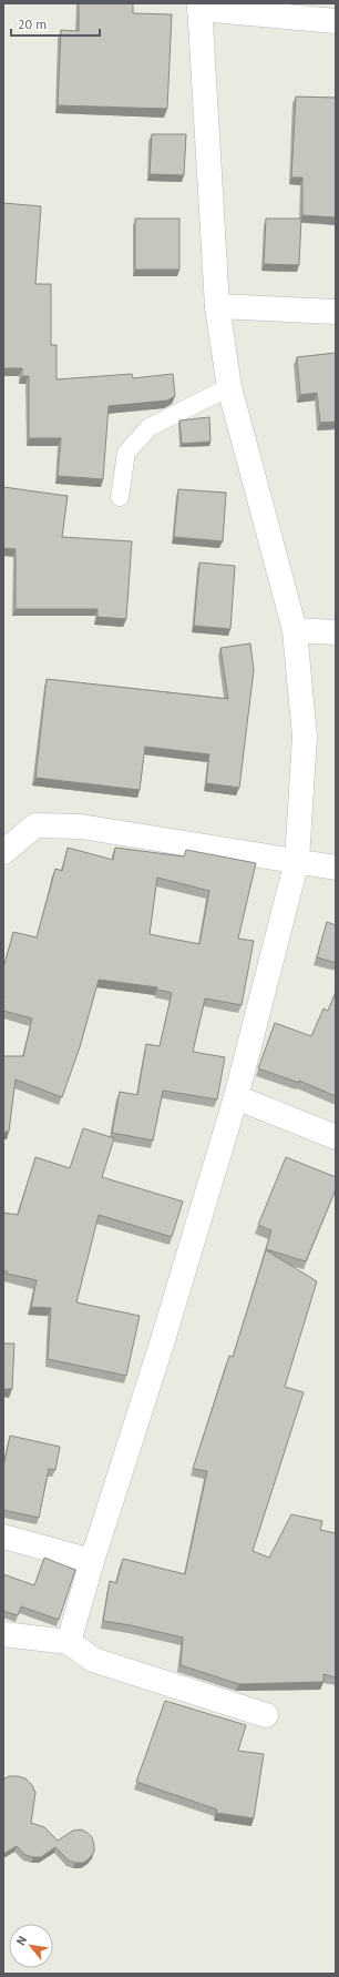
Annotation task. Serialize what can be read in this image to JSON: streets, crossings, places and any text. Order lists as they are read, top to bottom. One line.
{"scale_bar":"20 m","north":"top left"}
